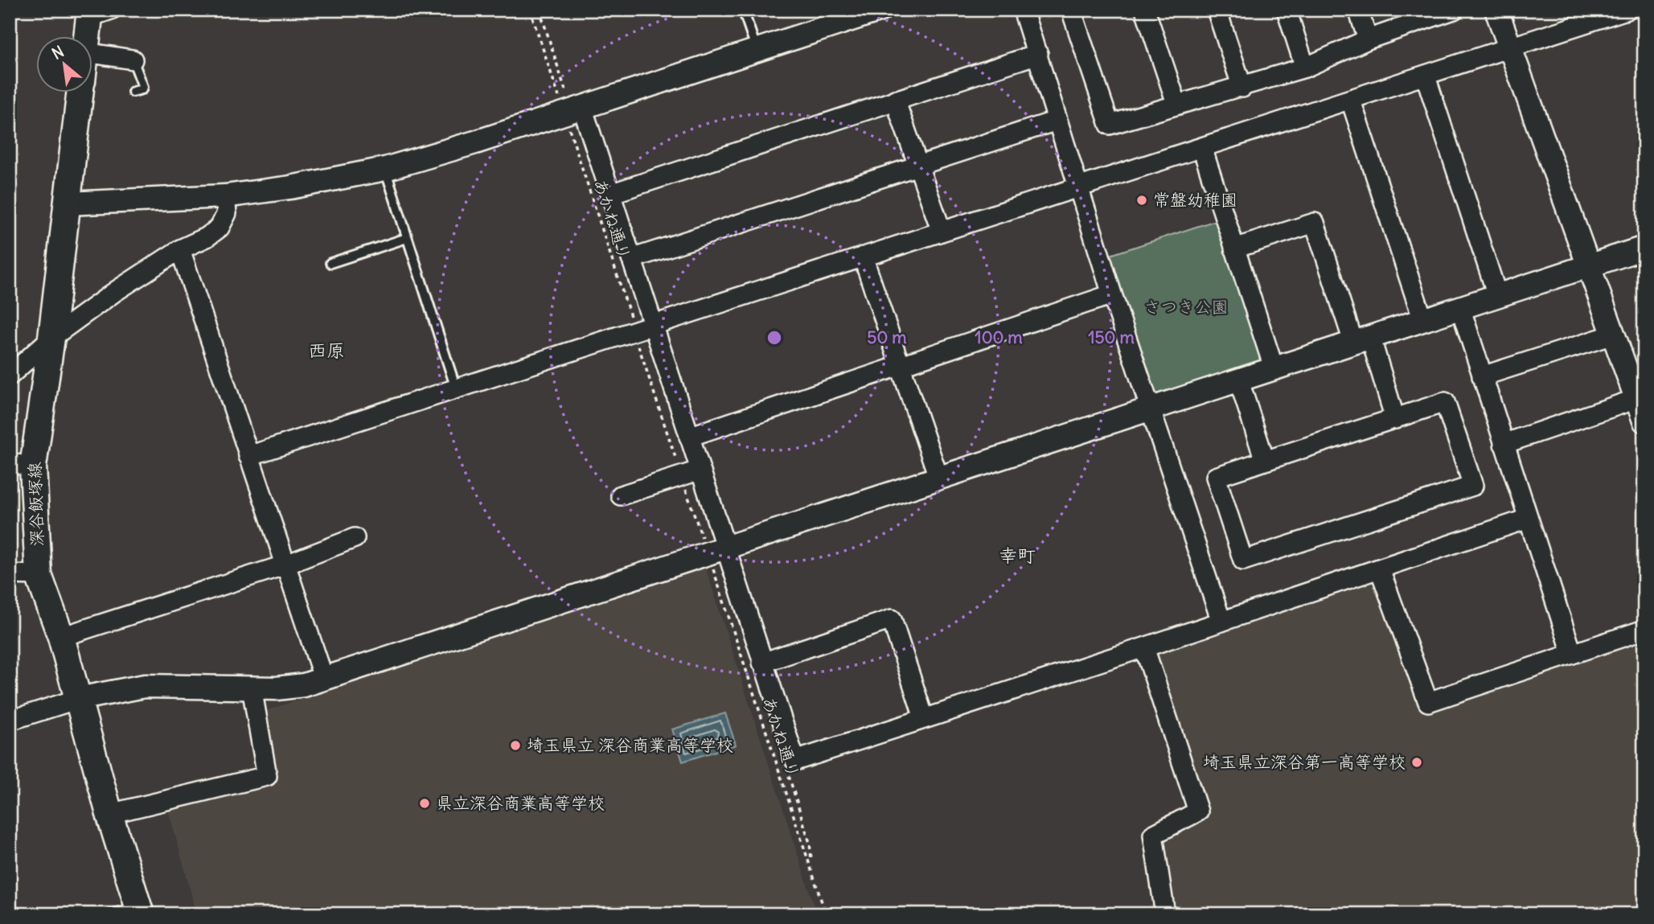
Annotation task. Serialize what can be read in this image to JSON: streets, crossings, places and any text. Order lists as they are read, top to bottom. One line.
{"streets":{"main road":["深谷飯塚線"],"path":["あかね通り"]},"districts":["西原","幸町"],"parks":["さつき公園"],"places":["常盤幼稚園","埼玉県立 深谷商業高等学校","埼玉県立深谷第一高等学校","県立深谷商業高等学校"],"north":"top left","rings":["50 m","100 m","150 m"]}
